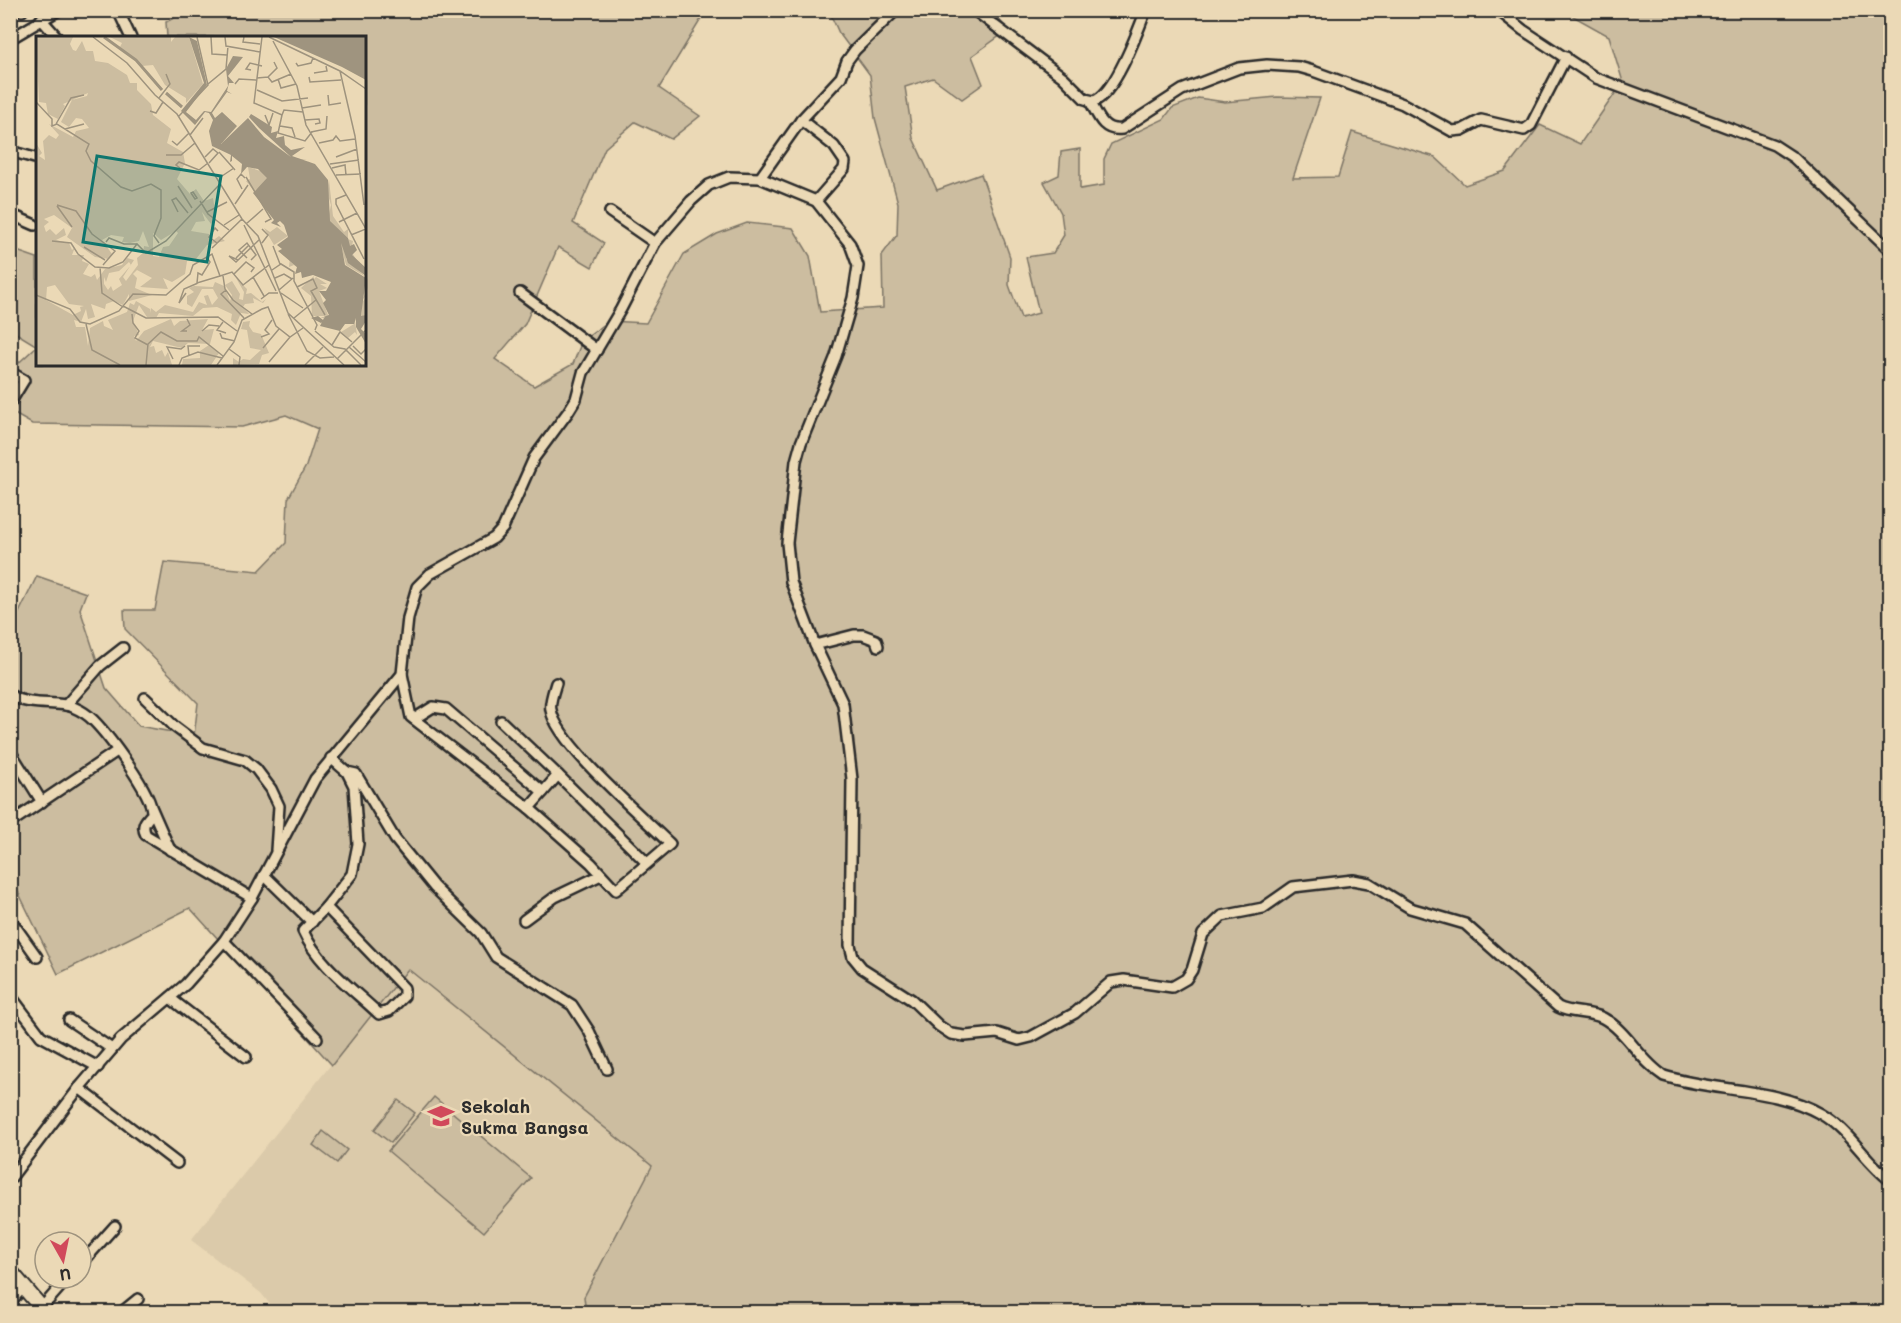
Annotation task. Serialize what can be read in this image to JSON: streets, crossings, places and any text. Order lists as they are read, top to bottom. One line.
{"places":{"school or university":["Sekolah Sukma Bangsa"]},"north":"bottom"}
